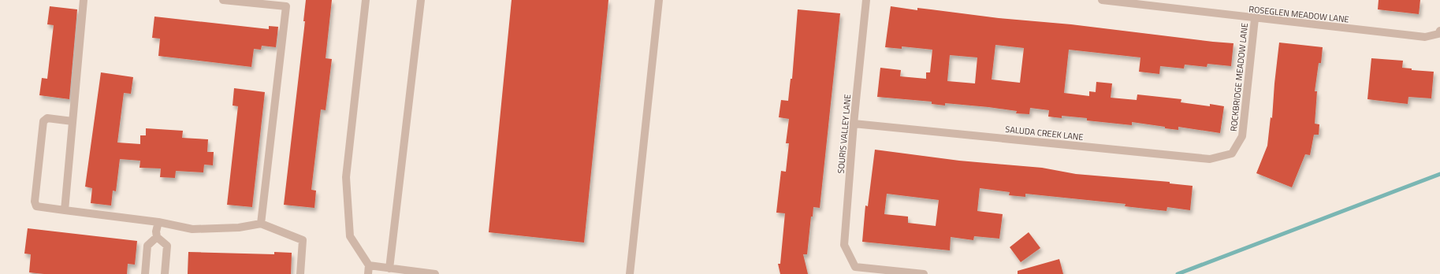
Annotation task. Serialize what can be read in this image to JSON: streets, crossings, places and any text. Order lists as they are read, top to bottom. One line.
{"streets":{"street":["ROSEGLEN MEADOW LANE","ROCKBRIDGE MEADOW LANE","SALUDA CREEK LANE","SOURIS VALLEY LANE"]},"crossings":[["ROSEGLEN MEADOW LANE","ROCKBRIDGE MEADOW LANE"],["ROCKBRIDGE MEADOW LANE","SALUDA CREEK LANE"],["SALUDA CREEK LANE","SOURIS VALLEY LANE"]]}
